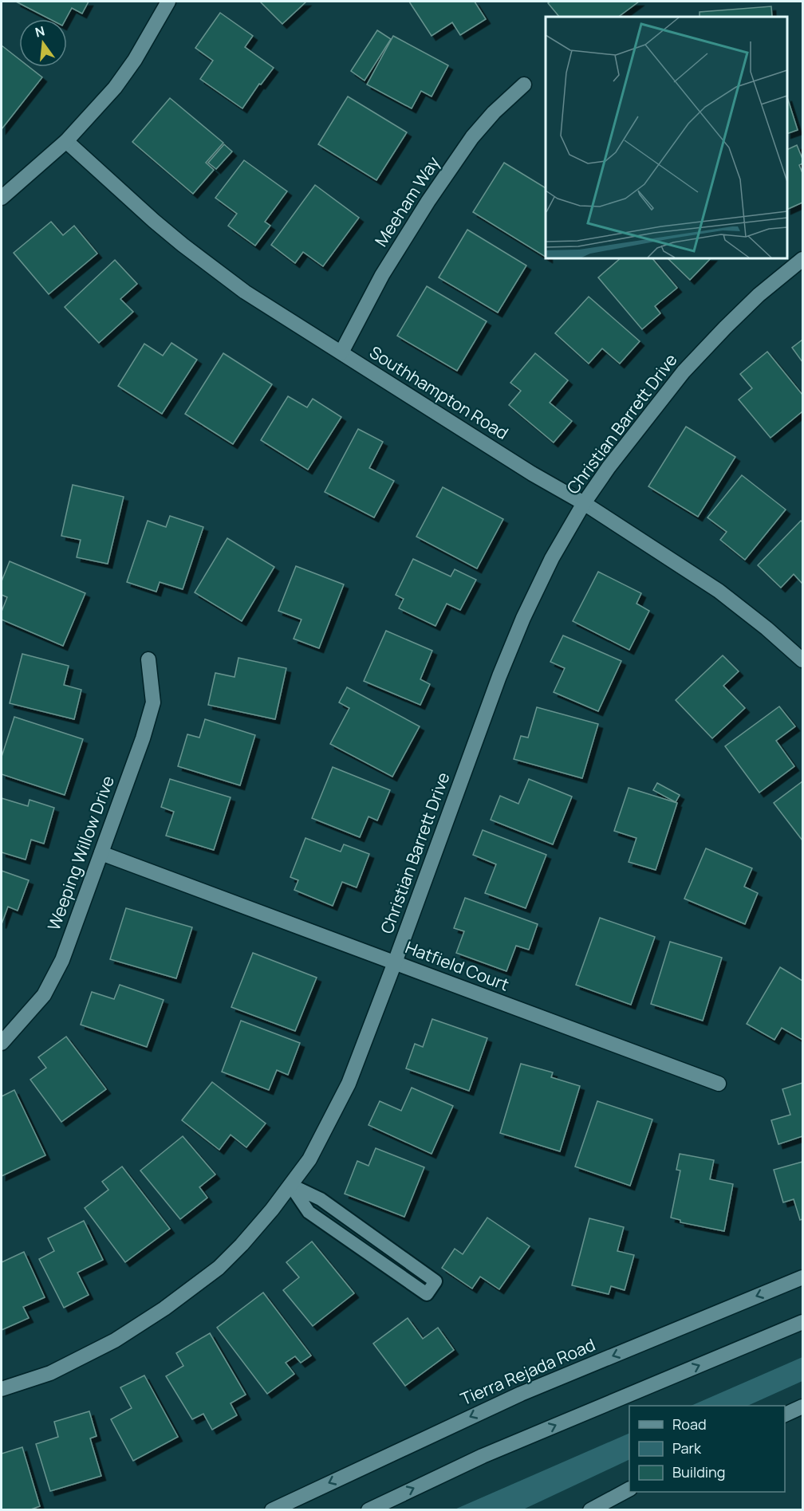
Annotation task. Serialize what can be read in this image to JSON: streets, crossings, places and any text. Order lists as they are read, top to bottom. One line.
{"streets":{"street":["Meeham Way","Southhampton Road","Christian Barrett Drive","Weeping Willow Drive","Hatfield Court","Tierra Rejada Road"]},"crossings":[["Meeham Way","Southhampton Road"],["Southhampton Road","Christian Barrett Drive"],["Christian Barrett Drive","Hatfield Court"],["Weeping Willow Drive","Hatfield Court"]],"legend":["Road","Park","Building"],"north":"top"}
